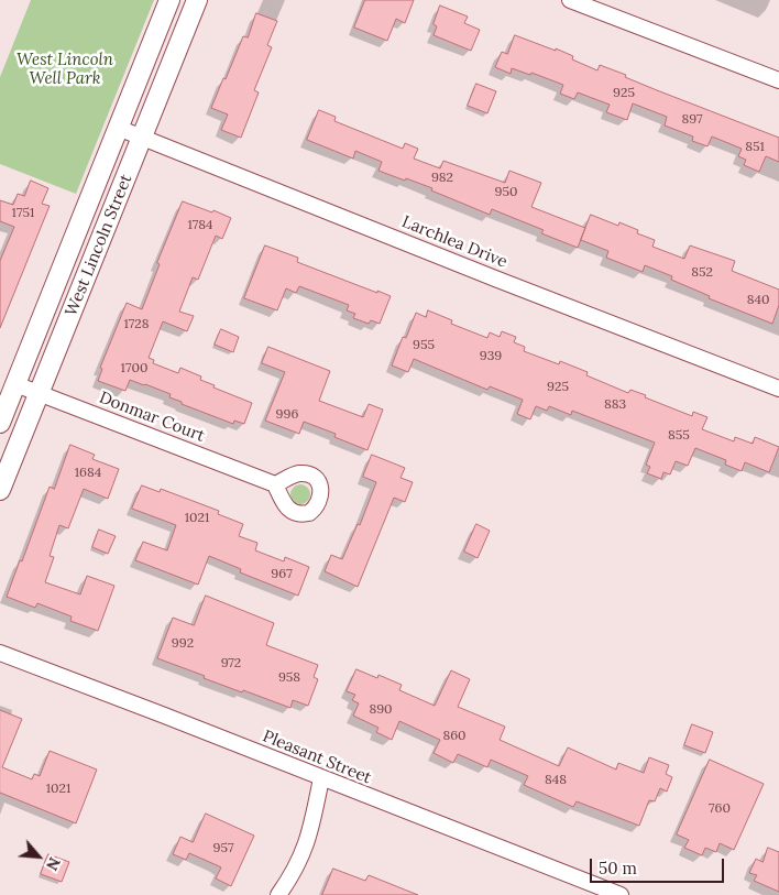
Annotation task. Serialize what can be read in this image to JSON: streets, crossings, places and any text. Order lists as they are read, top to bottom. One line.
{"streets":{"street":["Larchlea Drive","West Lincoln Street","Donmar Court","Pleasant Street"]},"crossings":[["Larchlea Drive","West Lincoln Street"],["West Lincoln Street","Donmar Court"]],"parks":["West Lincoln Well Park"],"house_numbers":["925","897","851","982","950","1751","1784","852","840","1728","955","939","1700","925","883","996","855","1684","1021","967","992","972","958","890","860","848","1021","760","957"],"scale_bar":"50 m","north":"bottom right"}
